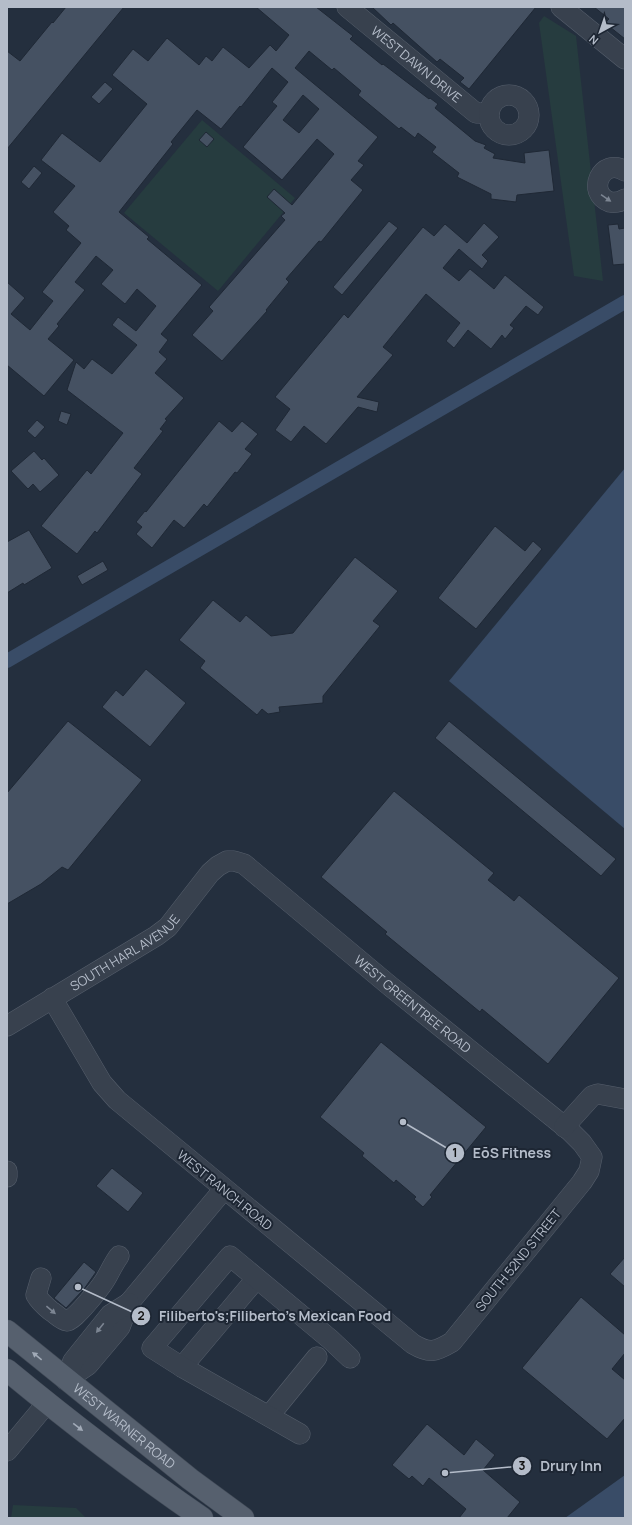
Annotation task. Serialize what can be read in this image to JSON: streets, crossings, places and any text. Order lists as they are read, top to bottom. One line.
{"streets":{"main road":["WEST WARNER ROAD"],"street":["WEST DAWN DRIVE","SOUTH HARL AVENUE","WEST GREENTREE ROAD","WEST RANCH ROAD","SOUTH 52ND STREET"]},"crossings":[["SOUTH HARL AVENUE","WEST GREENTREE ROAD"],["SOUTH HARL AVENUE","WEST RANCH ROAD"],["WEST GREENTREE ROAD","SOUTH 52ND STREET"],["WEST RANCH ROAD","SOUTH 52ND STREET"]],"places":["EōS Fitness","Filiberto's;Filiberto's Mexican Food","Drury Inn"],"north":"bottom left"}
